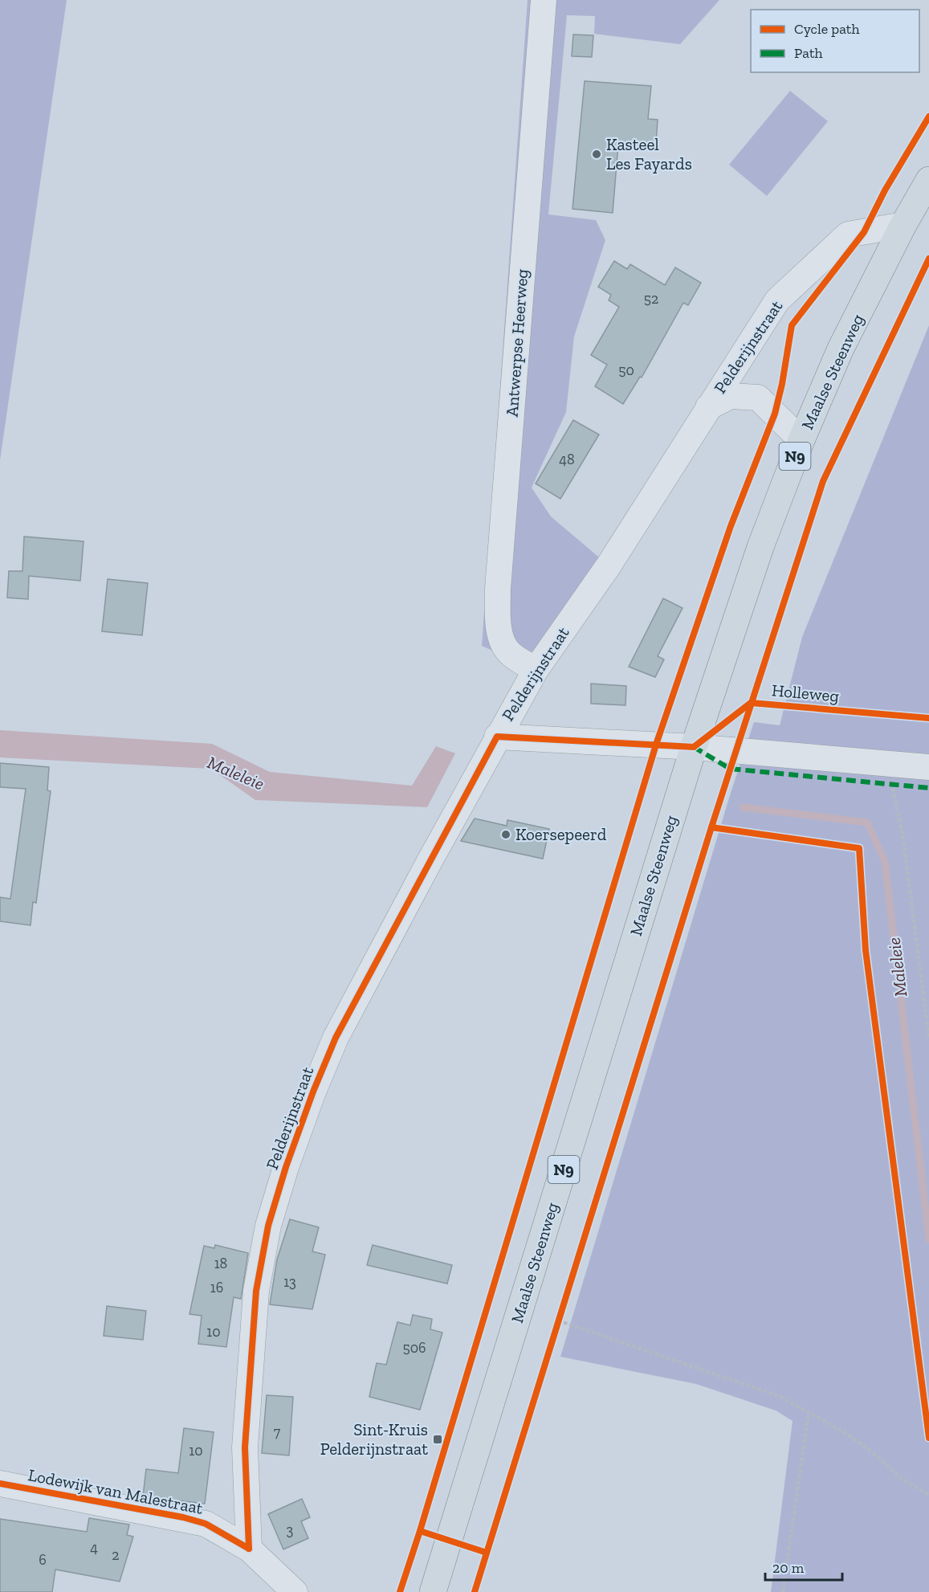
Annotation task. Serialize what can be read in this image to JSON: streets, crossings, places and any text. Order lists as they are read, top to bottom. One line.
{"streets":{"main road":["Maalse Steenweg","N9"],"street":["Antwerpse Heerweg","Pelderijnstraat","Lodewijk van Malestraat"],"cycle path":["Holleweg"]},"crossings":[["Antwerpse Heerweg","Pelderijnstraat"],["Pelderijnstraat","Maalse Steenweg"],["Pelderijnstraat","Lodewijk van Malestraat"]],"water":["Maleleie"],"places":{"other":["Kasteel Les Fayards","Koersepeerd"],"transit":["Sint-Kruis Pelderijnstraat"]},"house_numbers":["52","50","48","18","13","16","10","506","7","10","3","4","2","6"],"legend":["Cycle path","Path"],"scale_bar":"20 m"}
